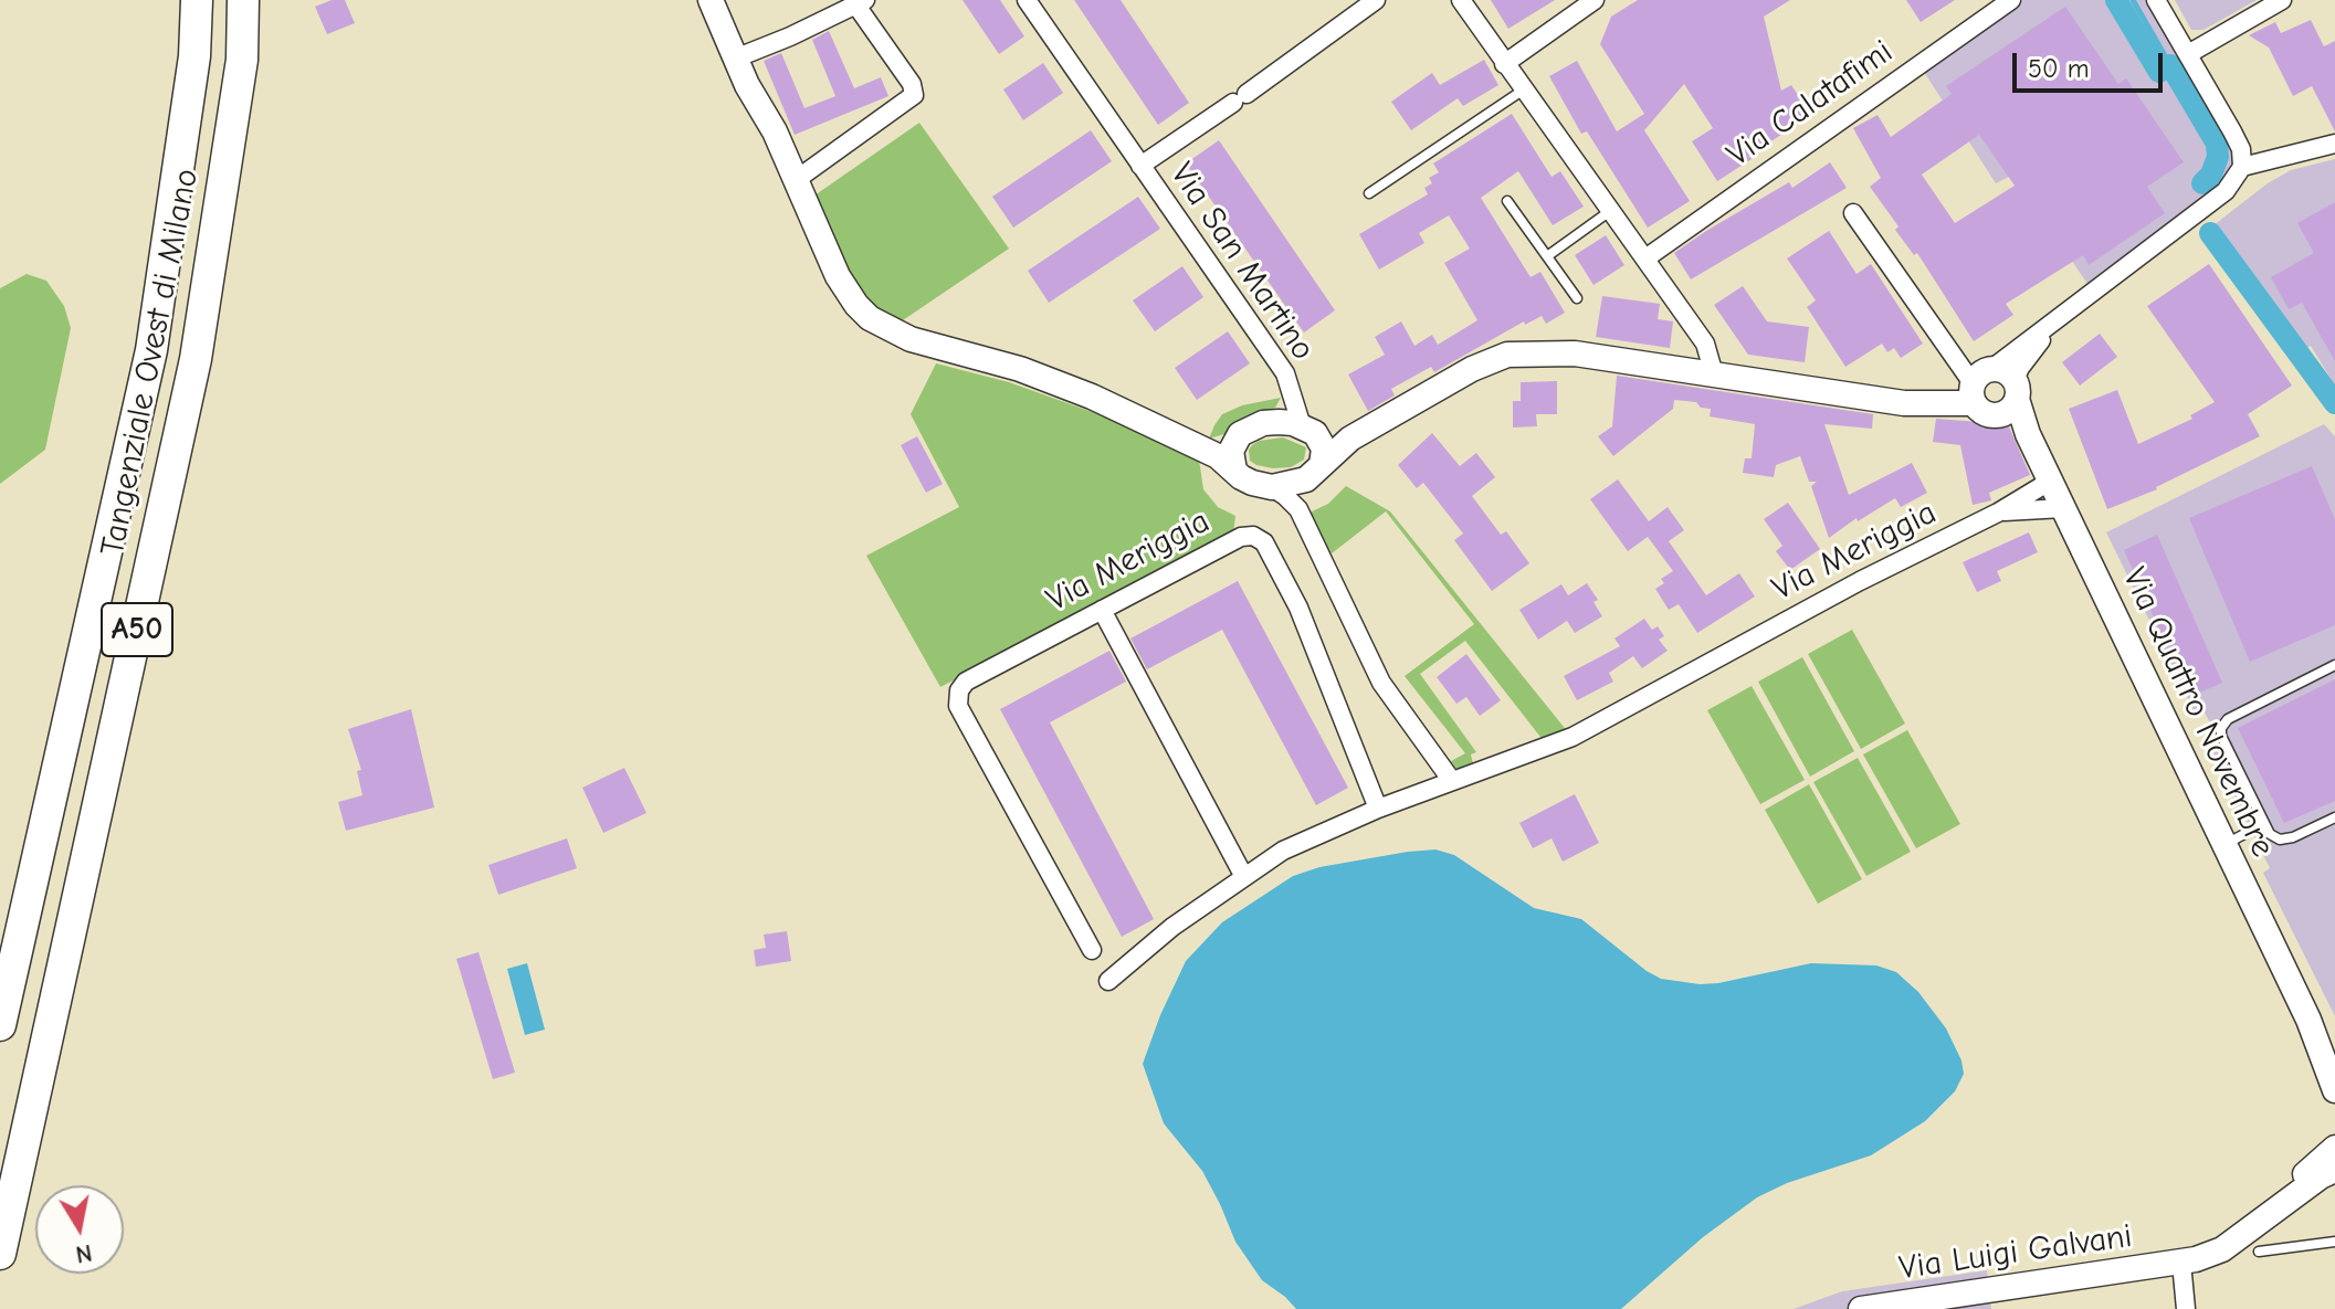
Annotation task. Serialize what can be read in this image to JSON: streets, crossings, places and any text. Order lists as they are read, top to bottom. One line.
{"streets":{"highway":["Tangenziale Ovest di Milano","A50"],"street":["Via Calatafimi","Via San Martino","Via Meriggia","Via Quattro Novembre","Via Luigi Galvani"]},"crossings":[["Via Meriggia","Via Quattro Novembre"]],"scale_bar":"50 m","north":"bottom"}
